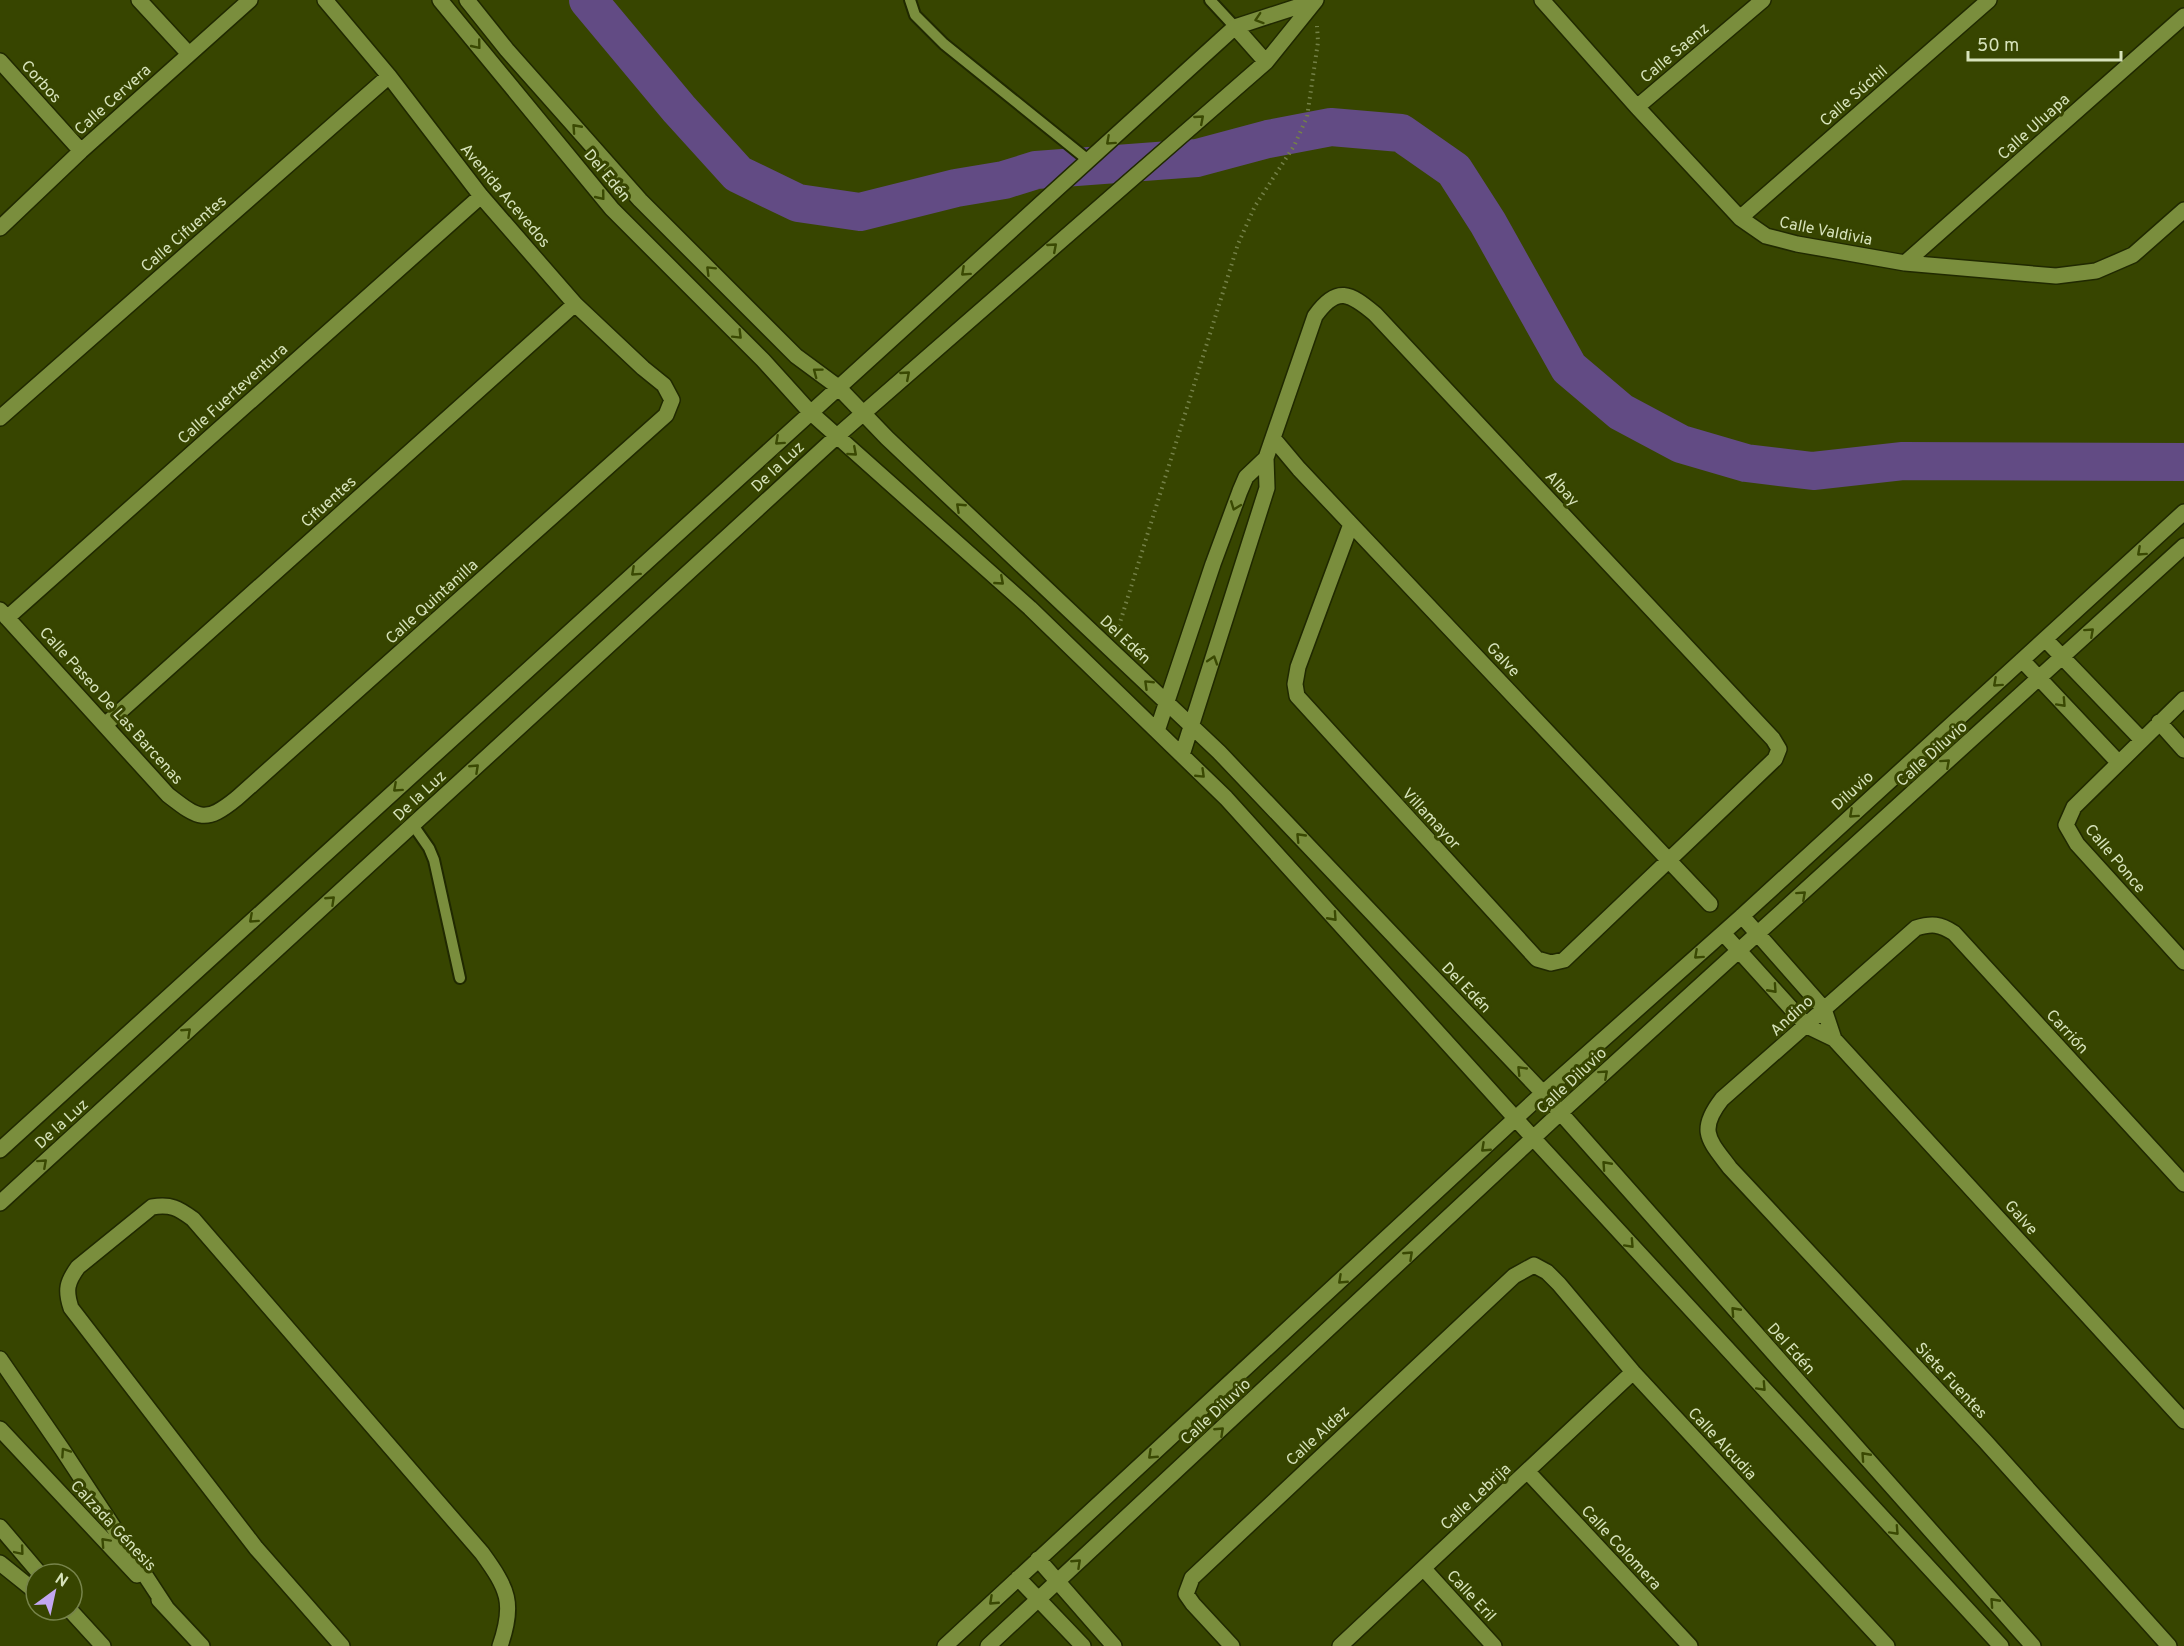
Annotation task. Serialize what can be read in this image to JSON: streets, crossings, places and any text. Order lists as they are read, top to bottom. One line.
{"streets":{"street":["Calle Saenz","Corbos","Calle Súchil","Calle Cervera","Calle Uluapa","Del Edén","Avenida Acevedos","Calle Valdivia","Calle Cifuentes","Calle Fuerteventura","De la Luz","Albay","Cifuentes","Calle Quintanilla","Galve","Calle Paseo De Las Barcenas","Calle Diluvio","Diluvio","Villamayor","Calle Ponce","Andino","Carrión","Siete Fuentes","Calle Aldaz","Calle Alcudia","Calle Lebrija","Calzada Génesis","Calle Colomera","Calle Eril"]},"crossings":[["Calle Saenz","Calle Valdivia"],["Corbos","Calle Cervera"],["Calle Súchil","Calle Valdivia"],["Calle Uluapa","Calle Valdivia"],["Del Edén","De la Luz"],["Del Edén","Albay"],["Del Edén","Calle Diluvio"],["Del Edén","Diluvio"],["Avenida Acevedos","Calle Cifuentes"],["Avenida Acevedos","Calle Fuerteventura"],["Avenida Acevedos","Cifuentes"],["Avenida Acevedos","Calle Quintanilla"],["Calle Fuerteventura","Calle Paseo De Las Barcenas"],["Albay","Galve"],["Albay","Villamayor"],["Cifuentes","Calle Paseo De Las Barcenas"],["Calle Quintanilla","Calle Paseo De Las Barcenas"],["Galve","Villamayor"],["Andino","Carrión"],["Andino","Siete Fuentes"],["Calle Aldaz","Calle Alcudia"],["Calle Alcudia","Calle Lebrija"],["Calle Lebrija","Calle Colomera"],["Calle Lebrija","Calle Eril"]],"one_way":["Calle Diluvio","Diluvio"],"scale_bar":"50 m","north":"top right"}
